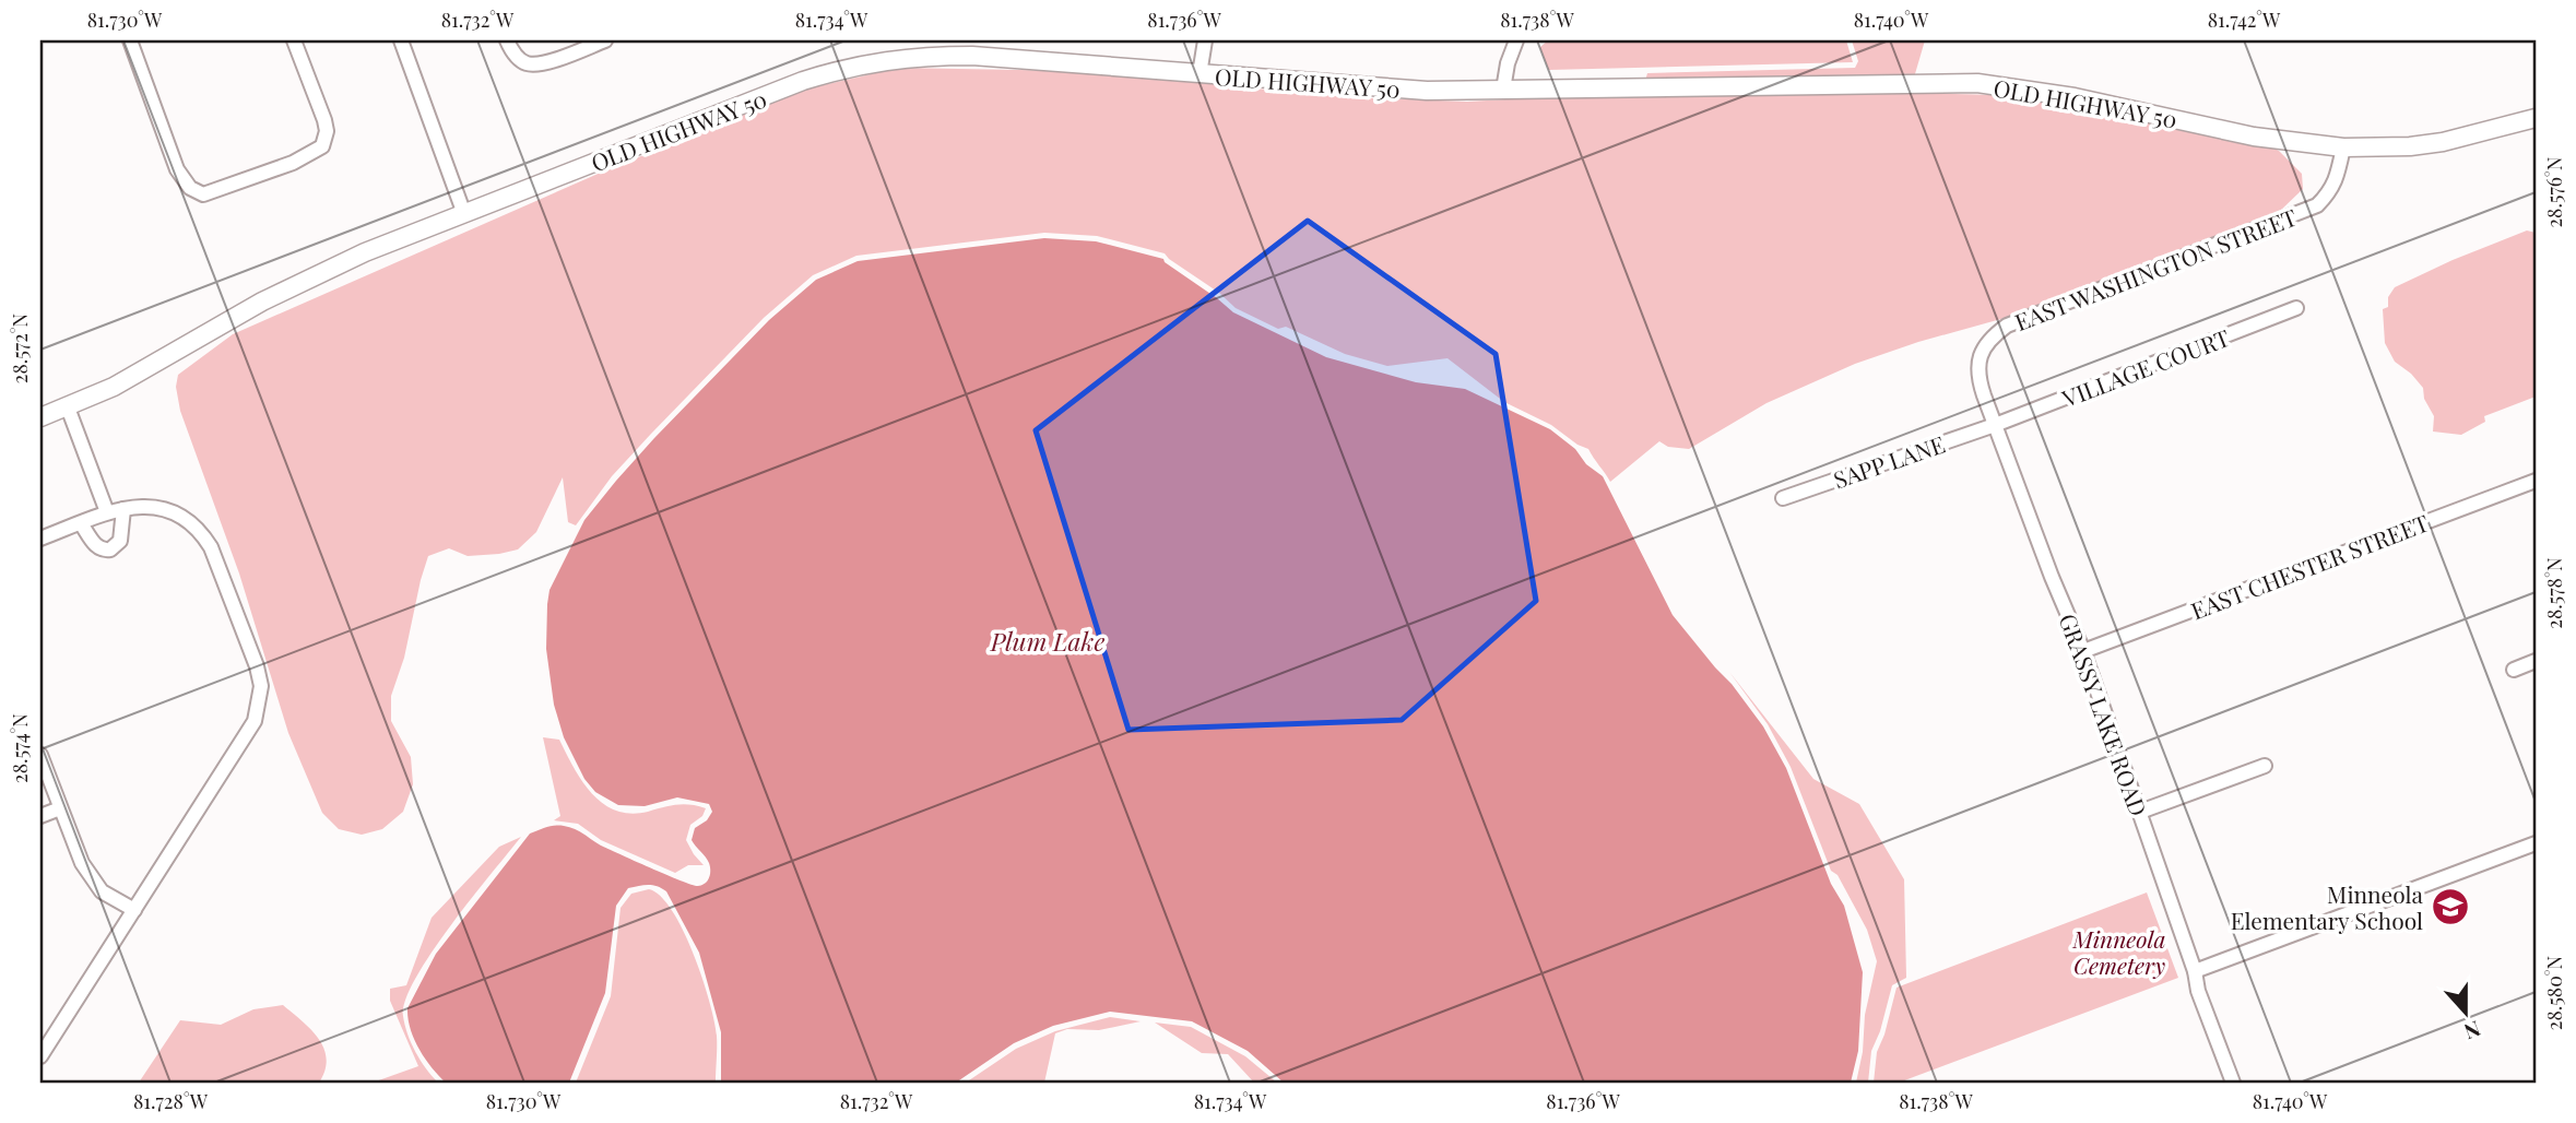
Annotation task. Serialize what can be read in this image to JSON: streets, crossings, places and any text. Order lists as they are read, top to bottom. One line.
{"streets":{"main road":["OLD HIGHWAY 50"],"street":["EAST WASHINGTON STREET","VILLAGE COURT","SAPP LANE","EAST CHESTER STREET","GRASSY LAKE ROAD"]},"crossings":[["OLD HIGHWAY 50","EAST WASHINGTON STREET"],["EAST WASHINGTON STREET","GRASSY LAKE ROAD"],["VILLAGE COURT","SAPP LANE"],["VILLAGE COURT","GRASSY LAKE ROAD"],["SAPP LANE","GRASSY LAKE ROAD"],["EAST CHESTER STREET","GRASSY LAKE ROAD"]],"water":["Plum Lake"],"parks":["Minneola Cemetery"],"places":{"school or university":["Minneola Elementary School"]},"north":"bottom","coordinates":["81.730°W","81.732°W","81.734°W","81.736°W","81.738°W","81.740°W","81.742°W","28.576°N","28.572°N","28.578°N","28.574°N","28.580°N","81.728°W"]}
